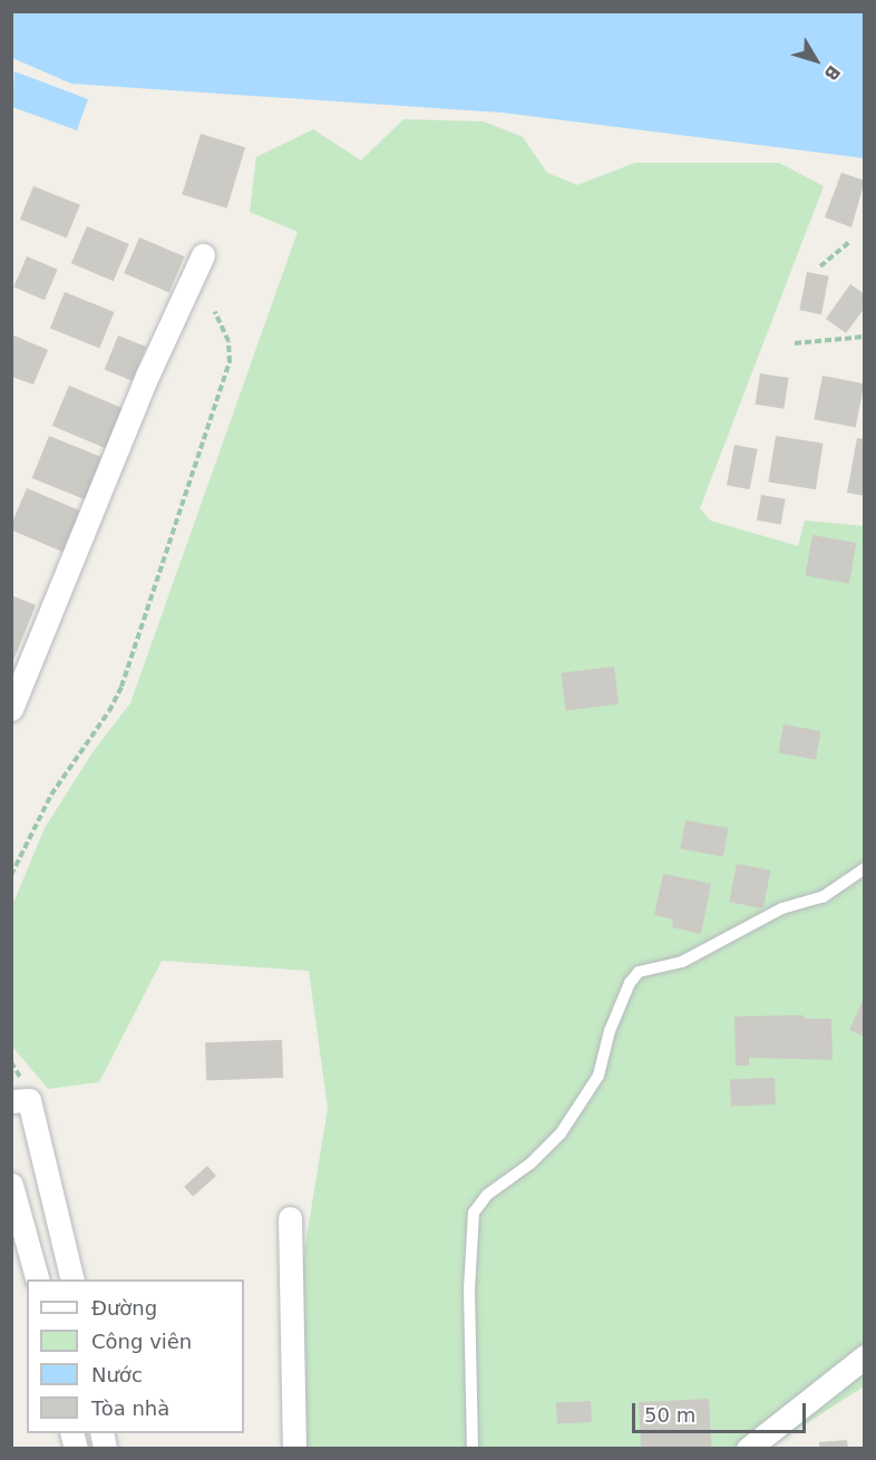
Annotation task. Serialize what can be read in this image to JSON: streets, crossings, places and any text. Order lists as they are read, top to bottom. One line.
{"legend":["Đường","Công viên","Nước","Tòa nhà"],"scale_bar":"50 m","north":"bottom right"}
